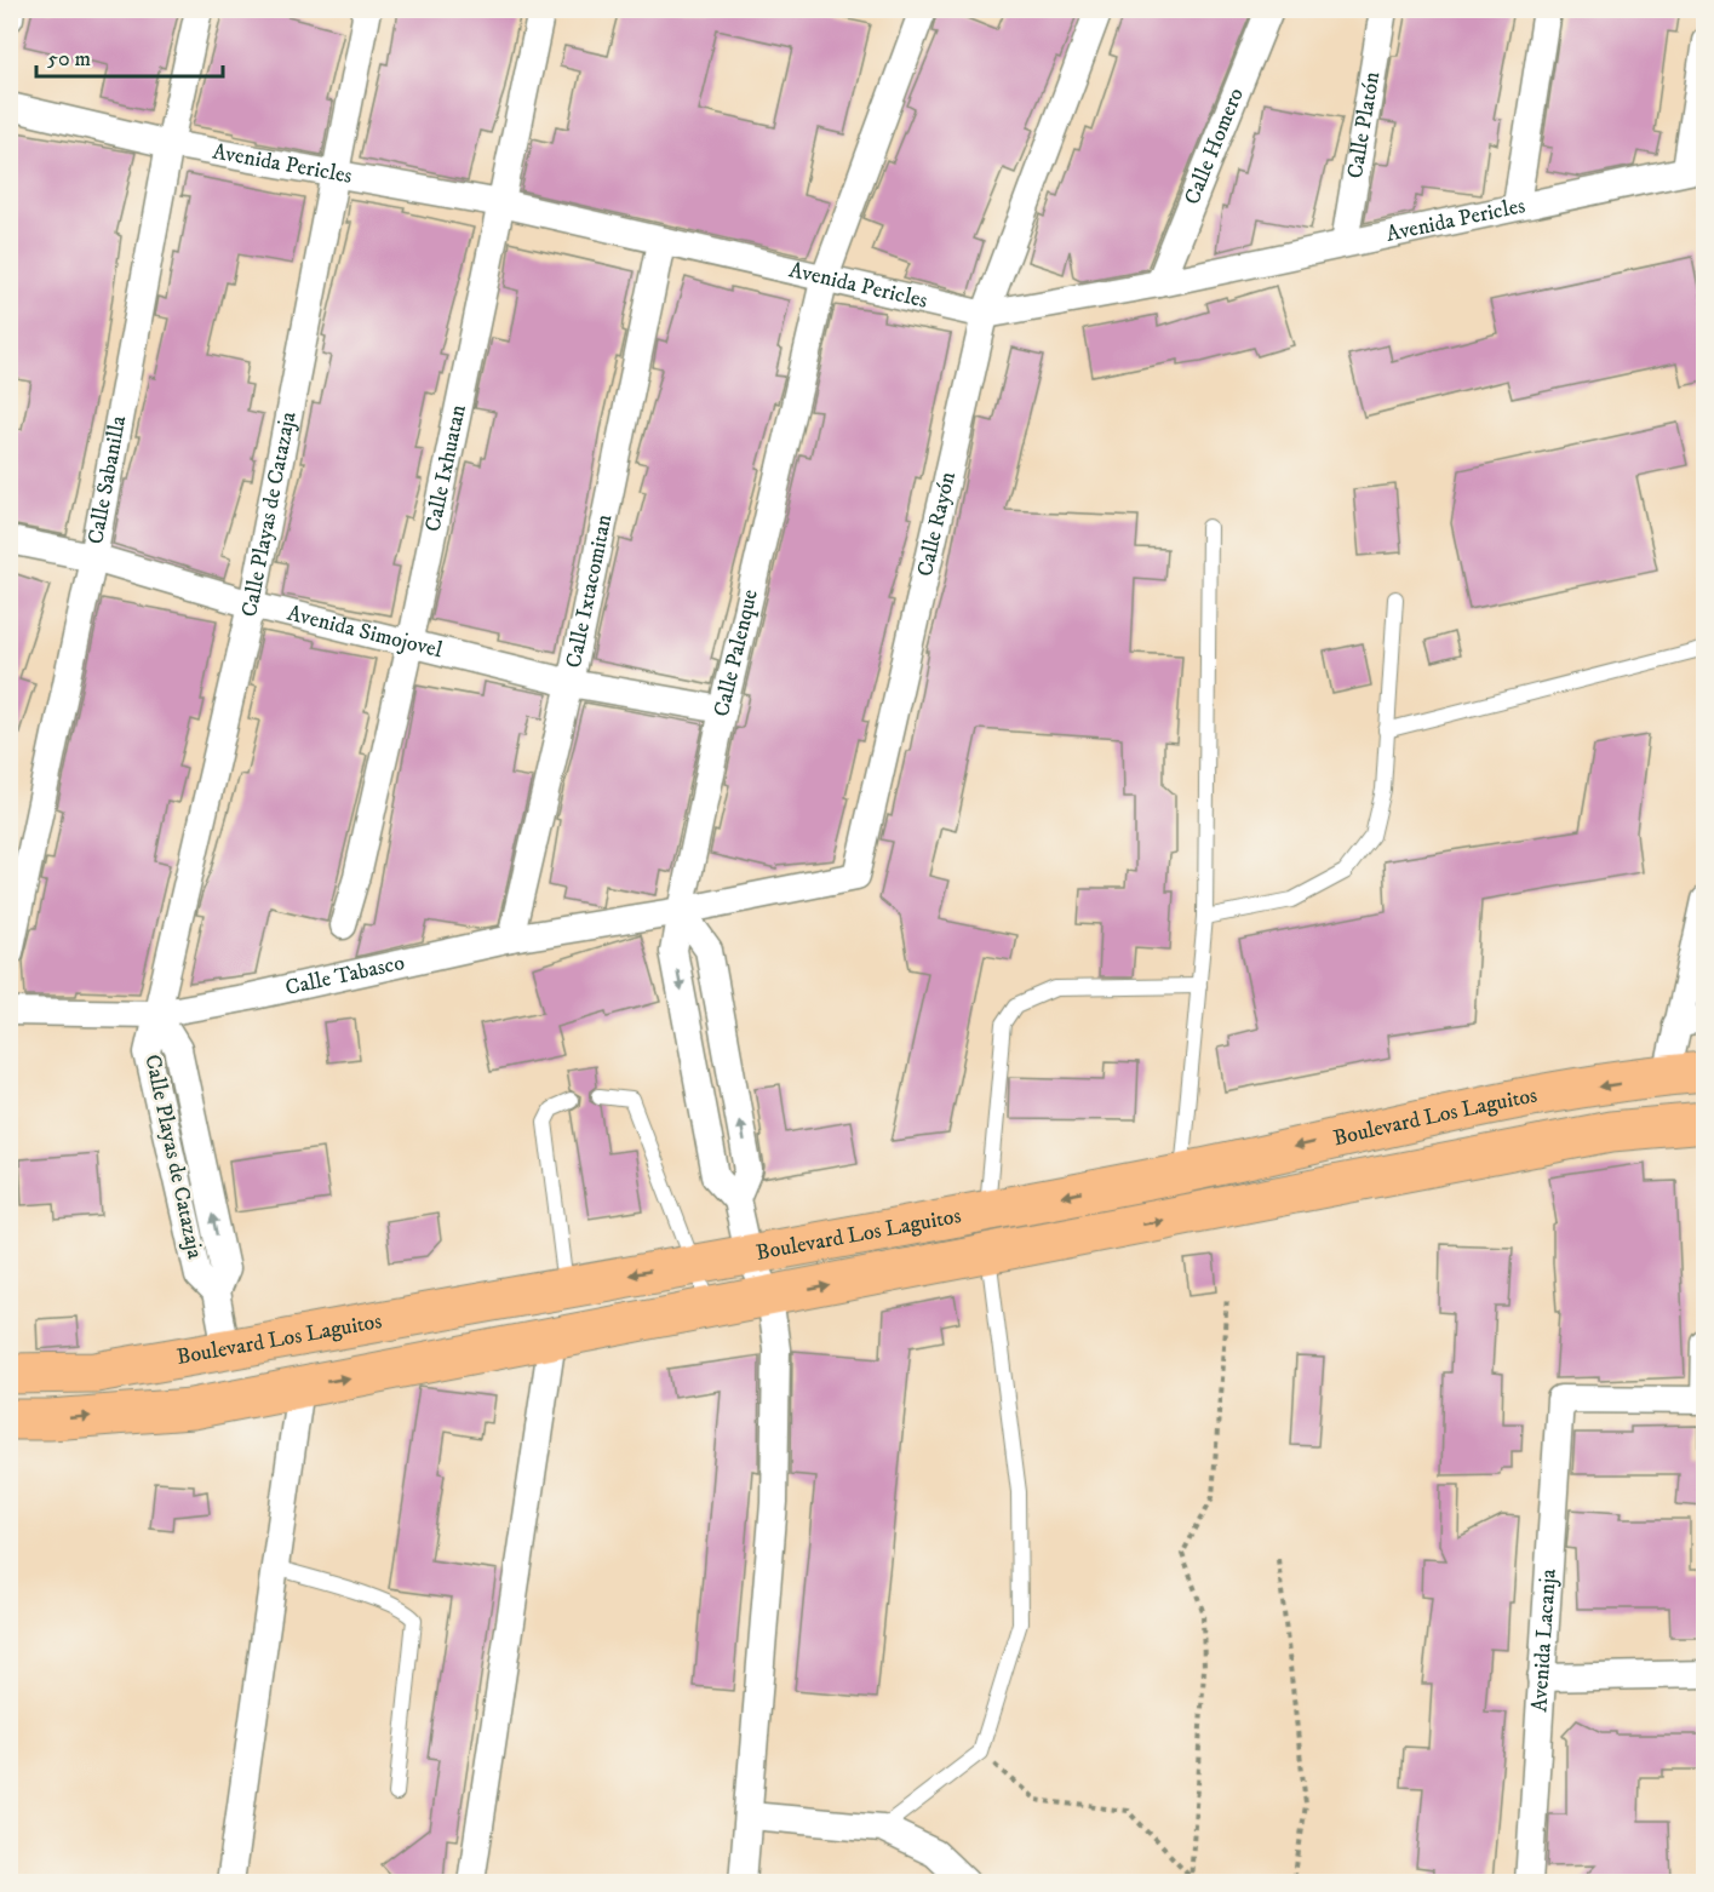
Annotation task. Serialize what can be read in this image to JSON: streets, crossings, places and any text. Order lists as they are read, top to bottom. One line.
{"streets":{"main road":["Boulevard Los Laguitos"],"street":["Calle Platón","Calle Homero","Avenida Pericles","Calle Ixhuatan","Calle Sabanilla","Calle Playas de Catazaja","Calle Rayón","Calle Ixtacomitan","Avenida Simojovel","Calle Palenque","Calle Tabasco","Avenida Lacanja"]},"crossings":[["Calle Platón","Avenida Pericles"],["Calle Homero","Avenida Pericles"],["Avenida Pericles","Calle Ixhuatan"],["Avenida Pericles","Calle Sabanilla"],["Avenida Pericles","Calle Playas de Catazaja"],["Avenida Pericles","Calle Rayón"],["Avenida Pericles","Calle Ixtacomitan"],["Avenida Pericles","Calle Palenque"],["Calle Ixhuatan","Avenida Simojovel"],["Calle Sabanilla","Avenida Simojovel"],["Calle Playas de Catazaja","Avenida Simojovel"],["Calle Playas de Catazaja","Calle Tabasco"],["Calle Playas de Catazaja","Boulevard Los Laguitos"],["Calle Rayón","Calle Palenque"],["Calle Rayón","Calle Tabasco"],["Calle Ixtacomitan","Avenida Simojovel"],["Calle Ixtacomitan","Calle Tabasco"],["Avenida Simojovel","Calle Palenque"],["Calle Palenque","Calle Tabasco"]],"scale_bar":"50 m"}
